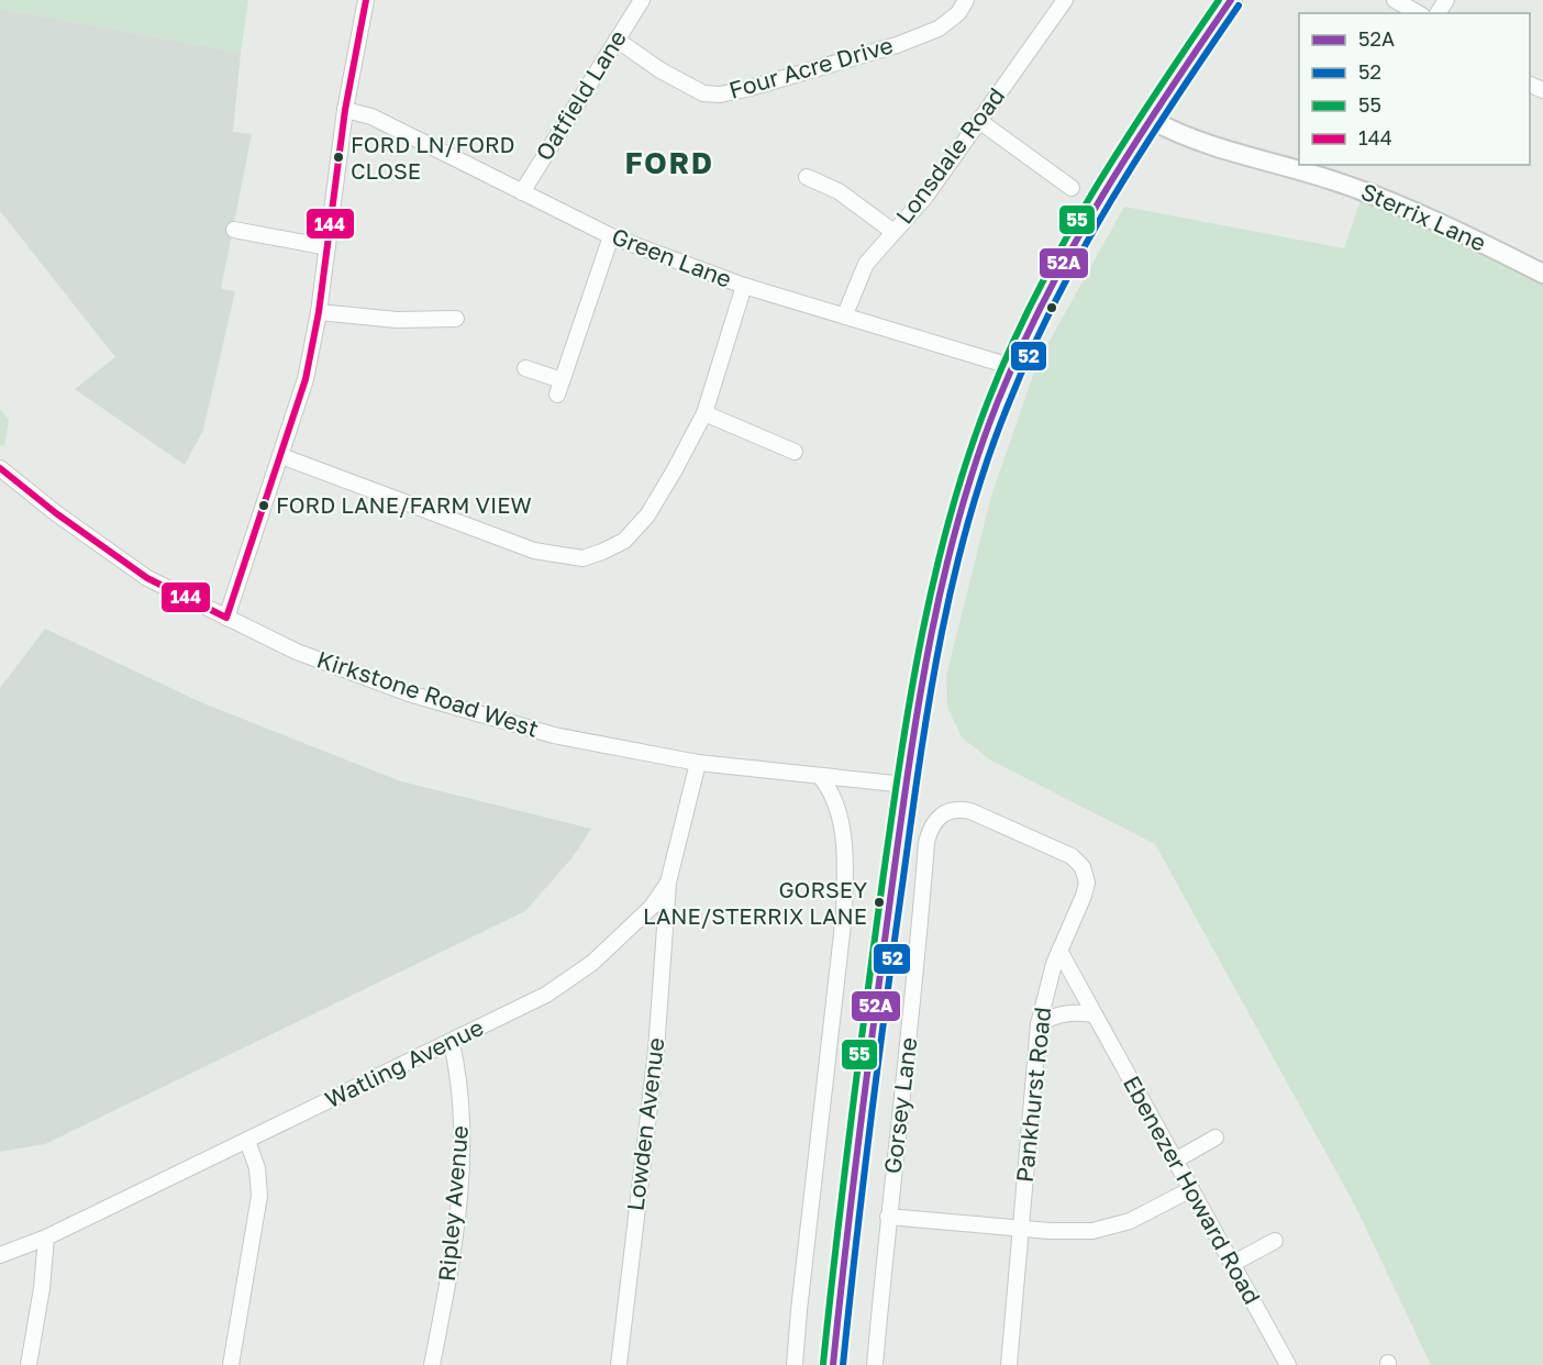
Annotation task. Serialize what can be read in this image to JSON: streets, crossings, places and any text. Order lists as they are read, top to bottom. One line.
{"streets":{"main road":["Gorsey Lane"],"street":["Four Acre Drive","Oatfield Lane","Lonsdale Road","Sterrix Lane","Green Lane","Kirkstone Road West","Watling Avenue","Pankhurst Road","Lowden Avenue","Ebenezer Howard Road","Ripley Avenue"]},"crossings":[["Four Acre Drive","Oatfield Lane"],["Oatfield Lane","Green Lane"],["Lonsdale Road","Green Lane"],["Sterrix Lane","Gorsey Lane"],["Green Lane","Gorsey Lane"],["Kirkstone Road West","Watling Avenue"],["Kirkstone Road West","Gorsey Lane"],["Watling Avenue","Lowden Avenue"],["Watling Avenue","Ripley Avenue"],["Pankhurst Road","Gorsey Lane"],["Pankhurst Road","Ebenezer Howard Road"]],"districts":["FORD"],"places":["FORD LN/FORD CLOSE","FORD LANE/FARM VIEW","GORSEY LANE/STERRIX LANE"],"lines":["transit line 52A","transit line 55","transit line 144","transit line 52"],"legend":["52A","52","55","144"]}
